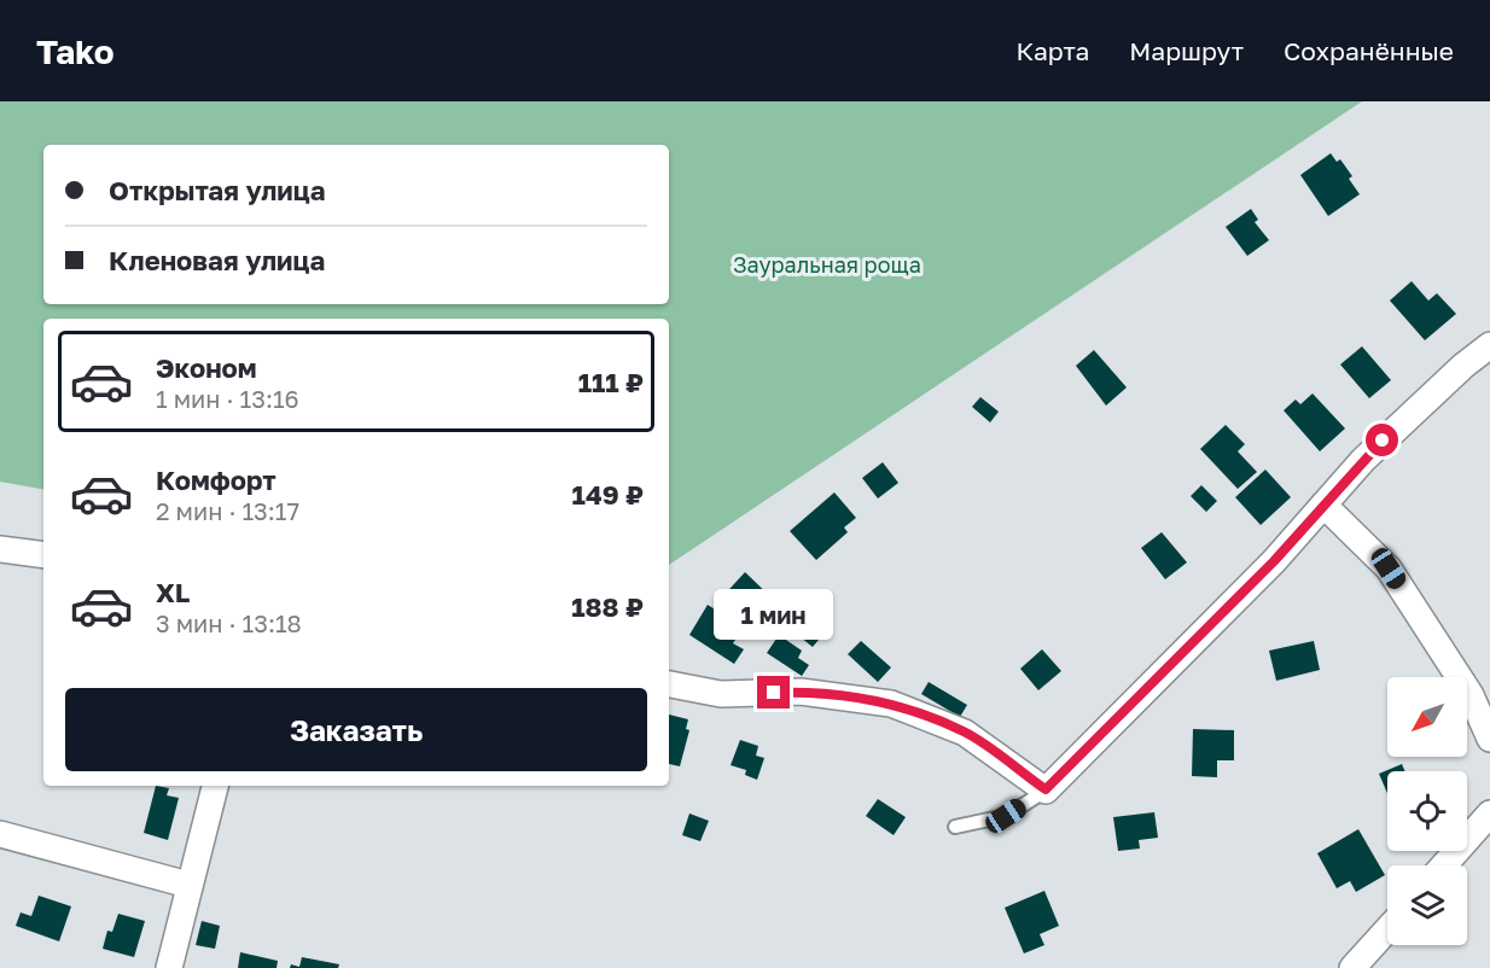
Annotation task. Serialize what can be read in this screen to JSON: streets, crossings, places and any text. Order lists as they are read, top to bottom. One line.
{"parks":["Зауральная роща"],"north":"bottom left","page":{"header":"Tako","nav":["Карта","Маршрут","Сохранённые"],"banner":["Открытая улица","Кленовая улица"],"list":[{"name":"Эконом","note":"1 мин · 13:16","value":"111 ₽"},{"name":"Комфорт","note":"2 мин · 13:17","value":"149 ₽"},{"name":"XL","note":"3 мин · 13:18","value":"188 ₽"}],"bubble":"1 мин","buttons":"Заказать"}}
